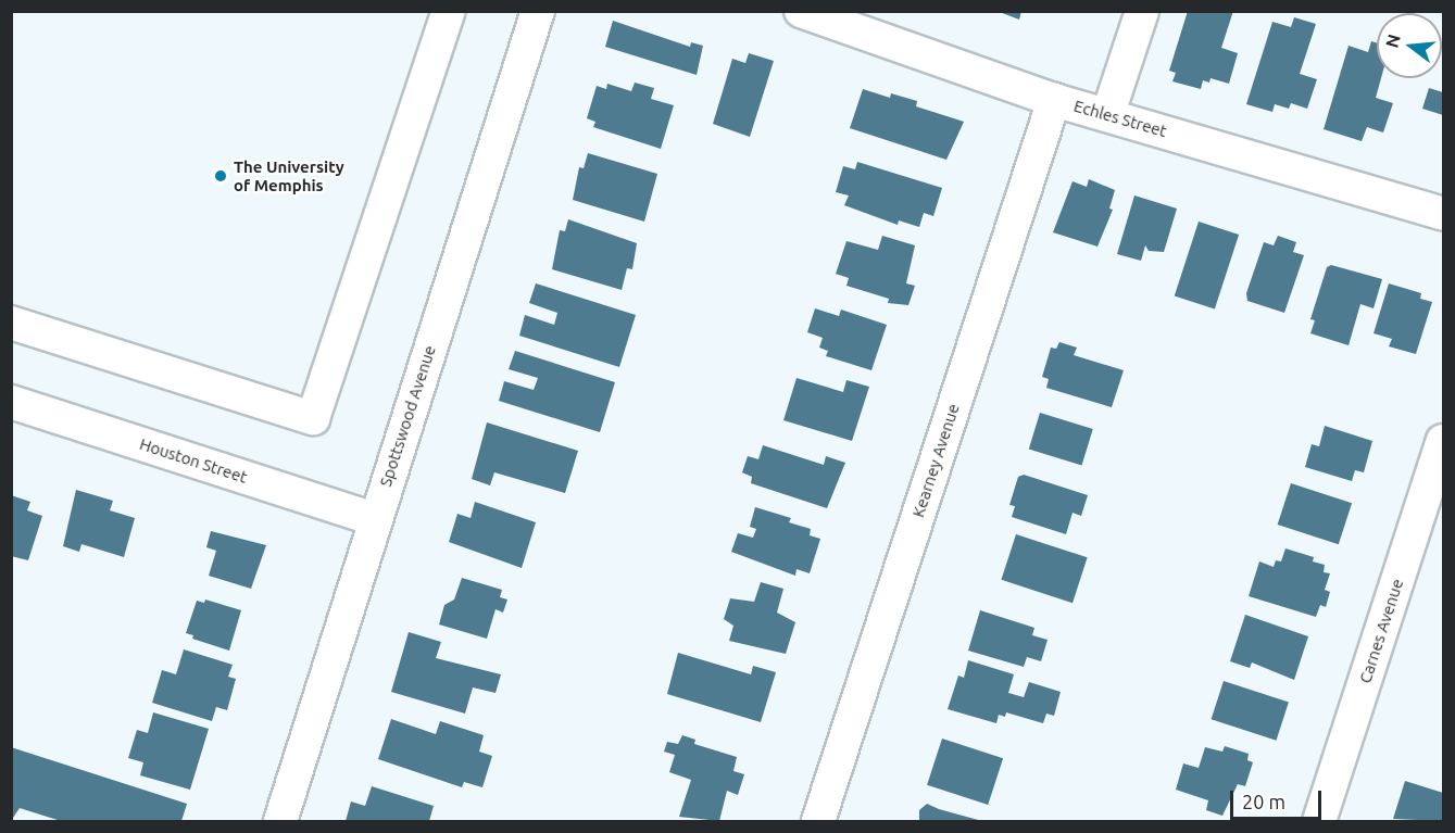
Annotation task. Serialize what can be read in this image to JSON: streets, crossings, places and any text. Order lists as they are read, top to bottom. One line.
{"streets":{"street":["Echles Street","Spottswood Avenue","Houston Street","Kearney Avenue","Carnes Avenue"]},"crossings":[["Echles Street","Kearney Avenue"],["Spottswood Avenue","Houston Street"]],"places":["The University of Memphis"],"scale_bar":"20 m","north":"left"}
